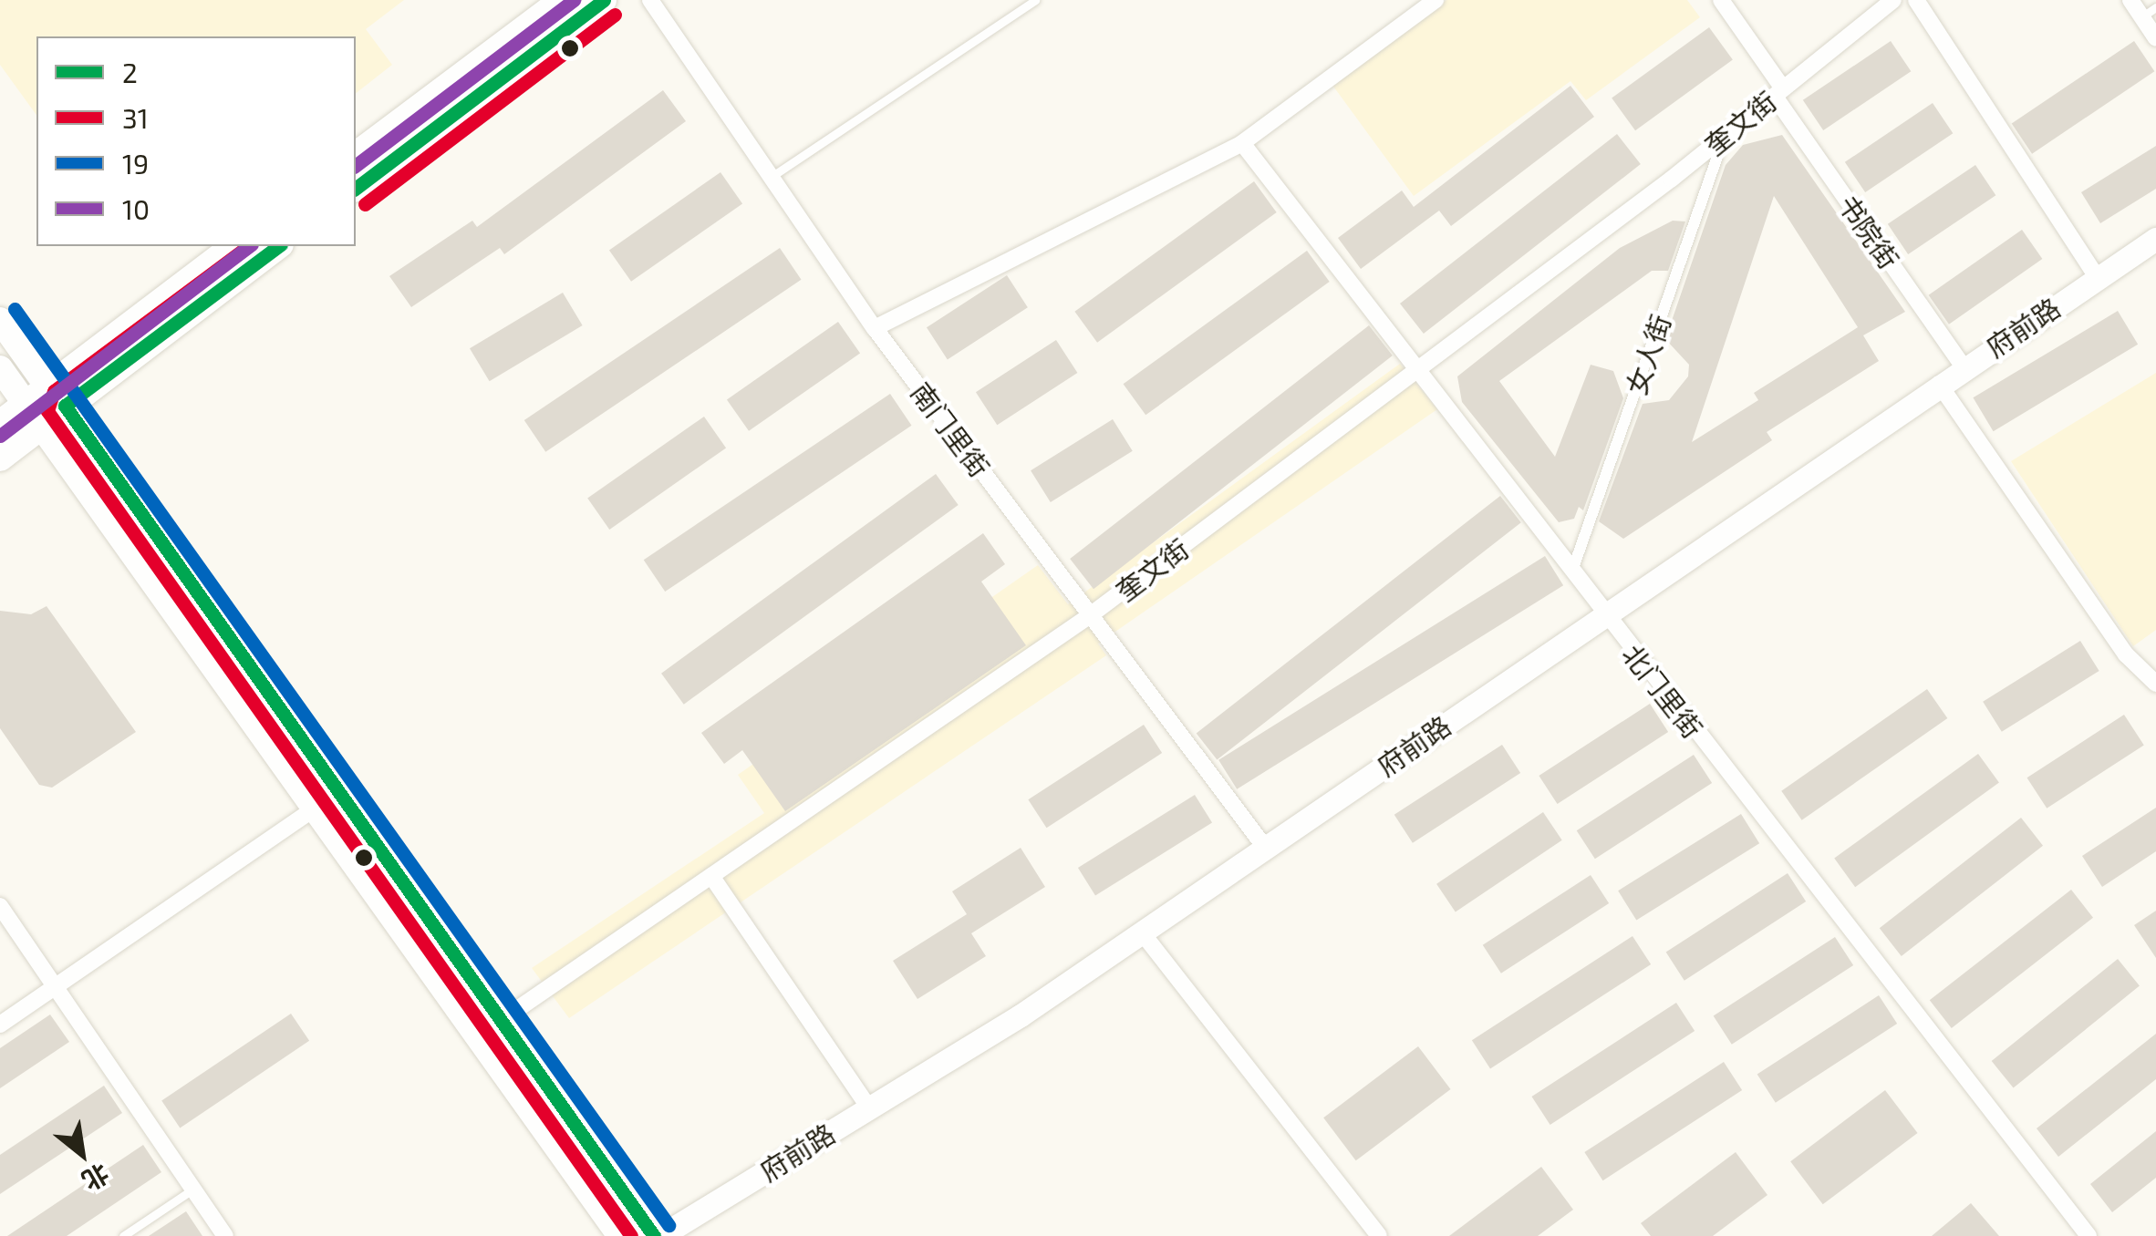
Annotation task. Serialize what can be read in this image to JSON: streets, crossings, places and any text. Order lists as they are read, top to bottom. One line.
{"streets":{"main road":["府前路"],"street":["奎文街","书院街","女人街","南门里街","北门里街"]},"crossings":[["奎文街","书院街"],["奎文街","女人街"],["奎文街","南门里街"],["奎文街","北门里街"],["书院街","府前路"],["府前路","南门里街"],["府前路","北门里街"],["女人街","北门里街"]],"lines":["transit line 2","transit line 10","transit line 31","transit line 19"],"legend":["2","31","19","10"],"north":"bottom right"}
